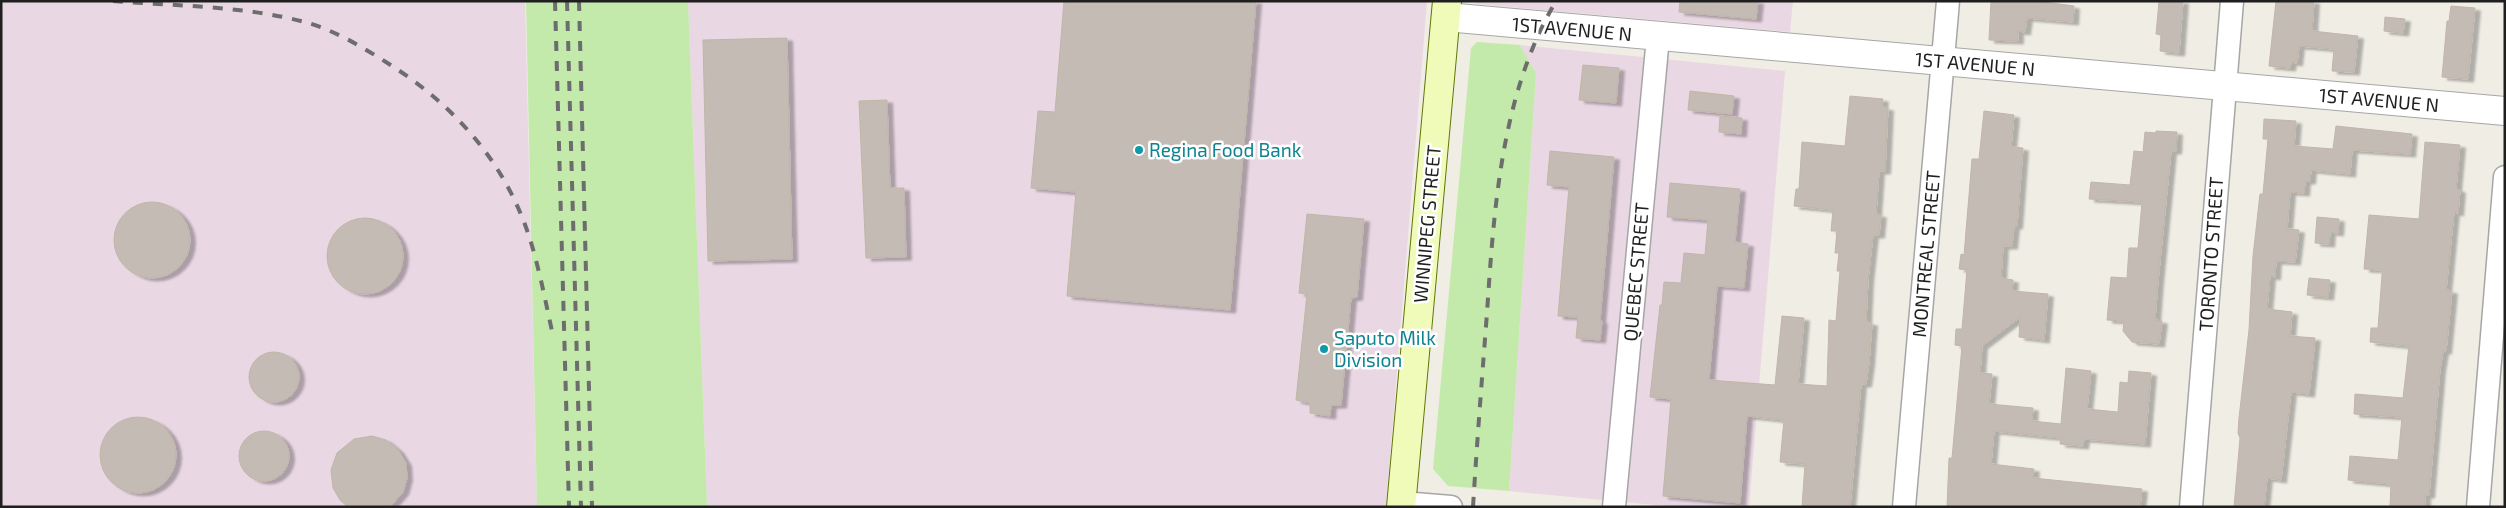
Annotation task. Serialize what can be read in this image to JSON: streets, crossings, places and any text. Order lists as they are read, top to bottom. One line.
{"streets":{"main road":["WINNIPEG STREET"],"street":["1ST AVENUE N","MONTREAL STREET","TORONTO STREET","QUEBEC STREET"]},"crossings":[["1ST AVENUE N","WINNIPEG STREET"],["1ST AVENUE N","MONTREAL STREET"],["1ST AVENUE N","TORONTO STREET"],["1ST AVENUE N","QUEBEC STREET"]],"places":["Regina Food Bank","Saputo Milk Division"]}
